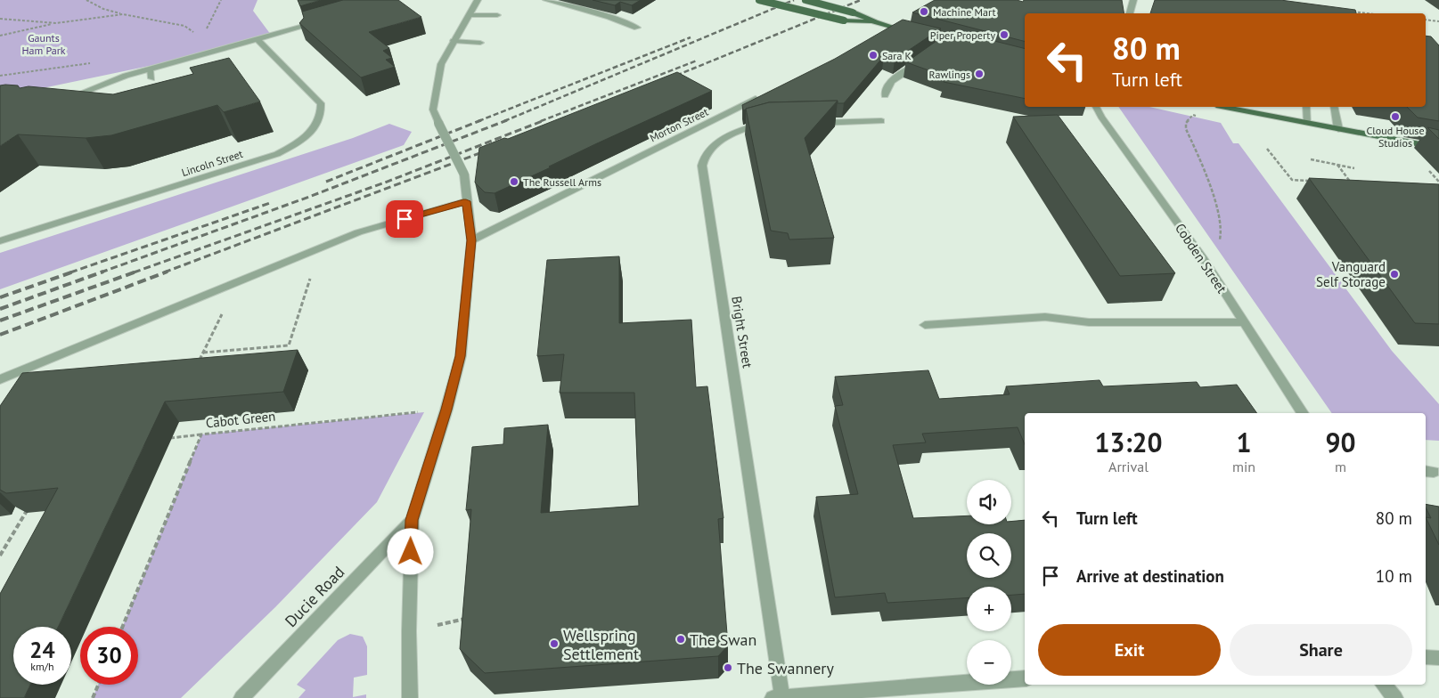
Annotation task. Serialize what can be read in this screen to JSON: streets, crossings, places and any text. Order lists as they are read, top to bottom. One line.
{"streets":{"street":["Morton Street","Lincoln Street","Cobden Street","Bright Street","Ducie Road"],"path":["Cabot Green"]},"crossings":[["Morton Street","Ducie Road"],["Cabot Green","Ducie Road"]],"parks":["Gaunts Ham Park"],"places":["Machine Mart","Piper Property","Sara K","Rawlings","Cloud House Studios","The Russell Arms","Vanguard Self Storage","The Swan","Wellspring Settlement","The Swannery"],"page":{"turn":["80 m","Turn left"],"eta":["13:20","Arrival","1","min","90","m"],"map_buttons":["+","−"],"list":[{"name":"Turn left","value":"80 m"},{"name":"Arrive at destination","value":"10 m"}],"buttons":["Exit","Share"],"speed":"24 km/h","limit":"30"}}
